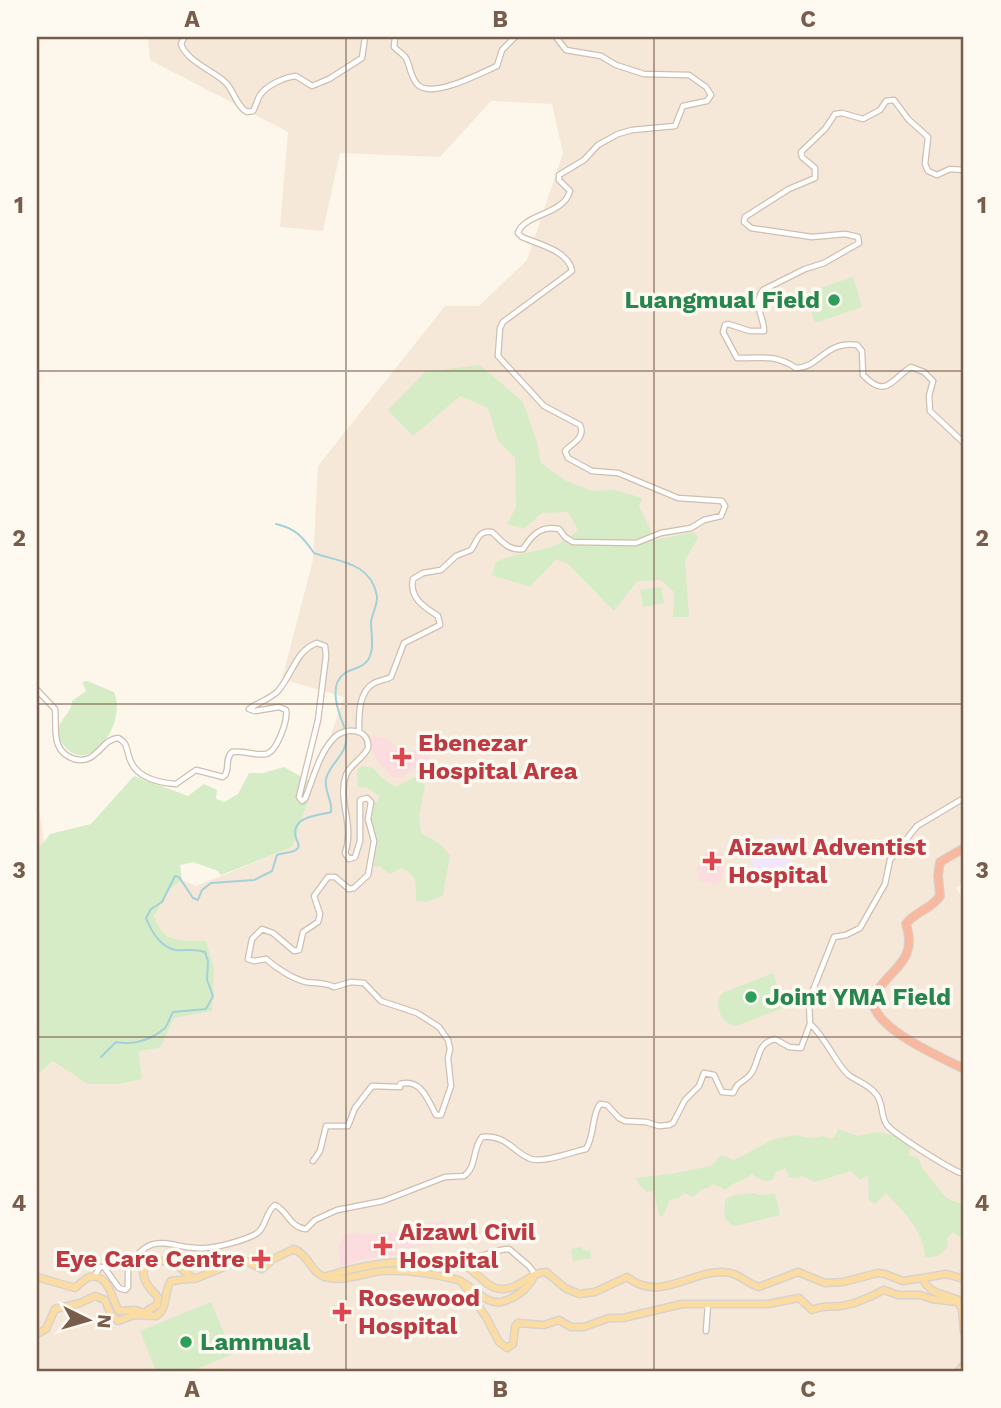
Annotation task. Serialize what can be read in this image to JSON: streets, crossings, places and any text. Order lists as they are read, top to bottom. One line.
{"places":{"other":["Luangmual Field","Joint YMA Field","Lammual"],"health":["Ebenezar Hospital Area","Aizawl Adventist Hospital","Aizawl Civil Hospital","Eye Care Centre","Rosewood Hospital"]},"north":"right","grid":{"columns":["A","B","C"],"rows":["1","2","3","4"]}}
